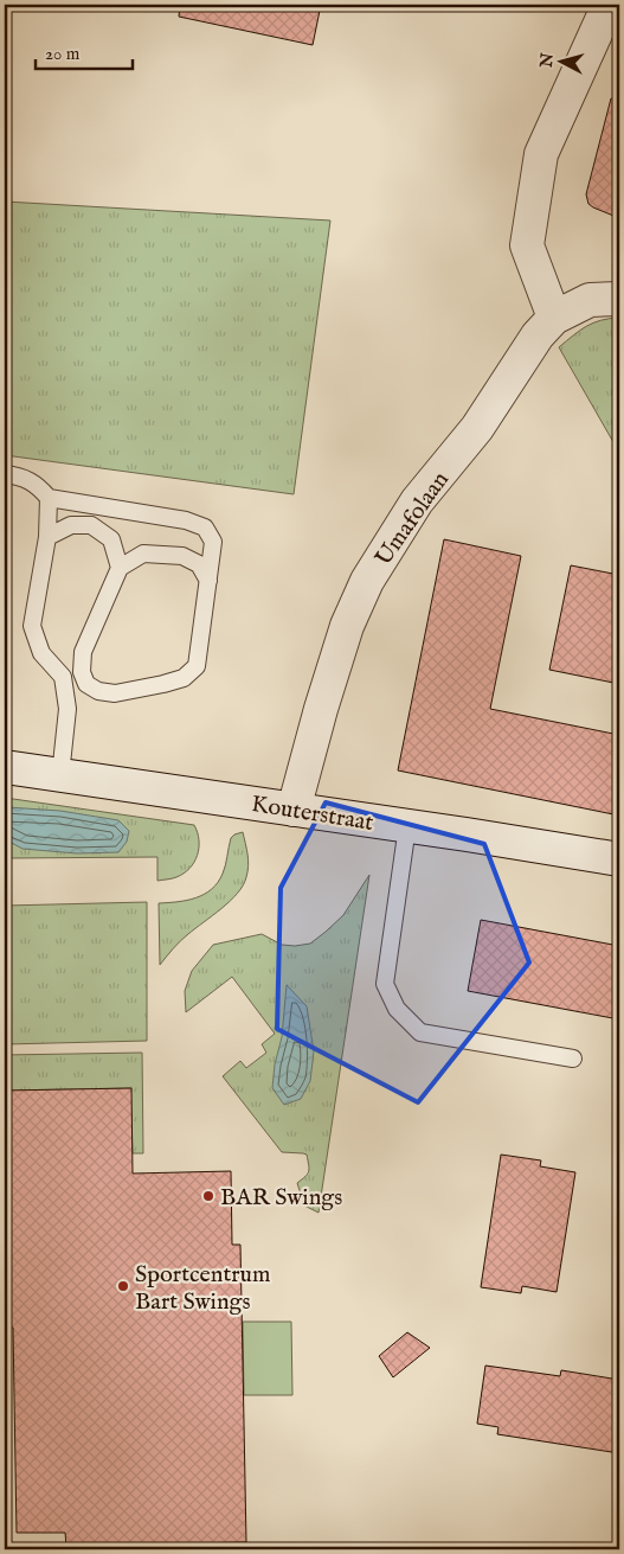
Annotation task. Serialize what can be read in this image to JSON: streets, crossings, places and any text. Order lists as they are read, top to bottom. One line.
{"streets":{"street":["Umafolaan","Kouterstraat"]},"crossings":[["Umafolaan","Kouterstraat"]],"places":["BAR Swings","Sportcentrum Bart Swings"],"scale_bar":"20 m","north":"left"}
